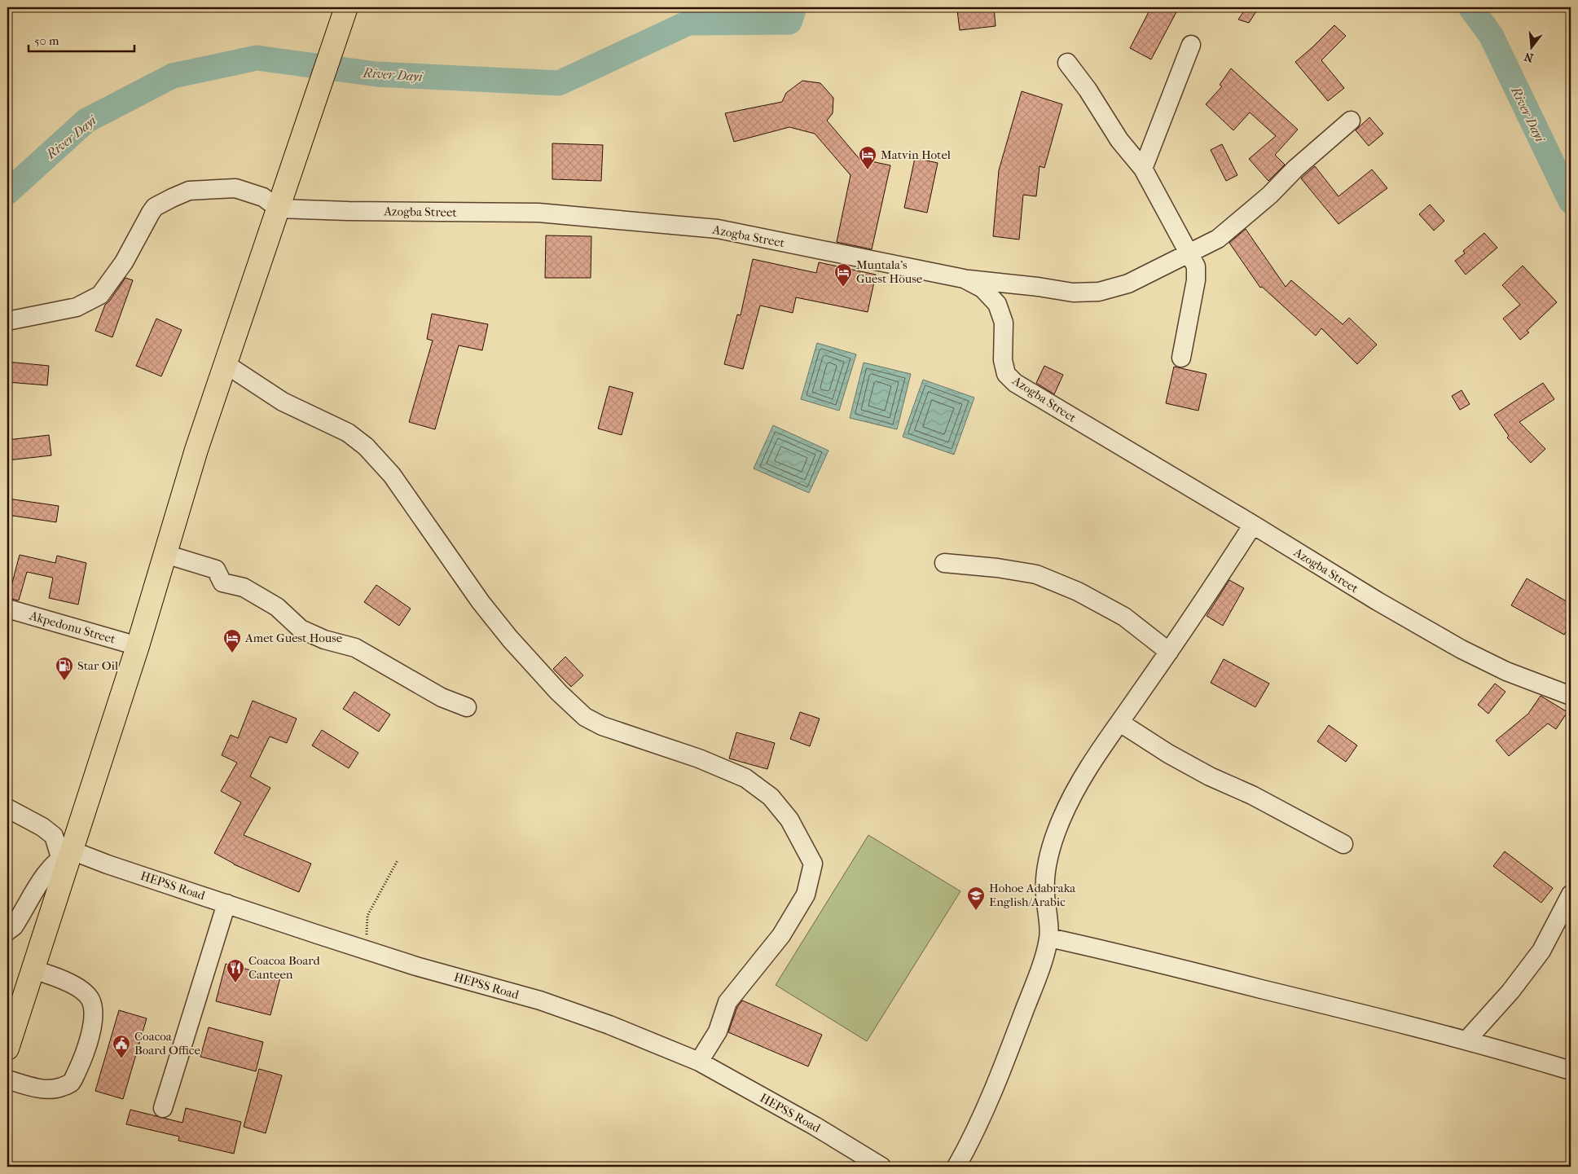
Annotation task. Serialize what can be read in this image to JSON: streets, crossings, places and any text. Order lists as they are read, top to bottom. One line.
{"streets":{"street":["Azogba Street","Akpedonu Street","HEPSS Road"]},"water":["River Dayi"],"places":{"hotel":["Matvin Hotel","Muntala's Guest House","Amet Guest House"],"fuel station":["Star Oil"],"school or university":["Hohoe Adabraka English/Arabic"],"restaurant":["Coacoa Board Canteen"],"public building":["Coacoa Board Office"]},"scale_bar":"50 m","north":"bottom"}
